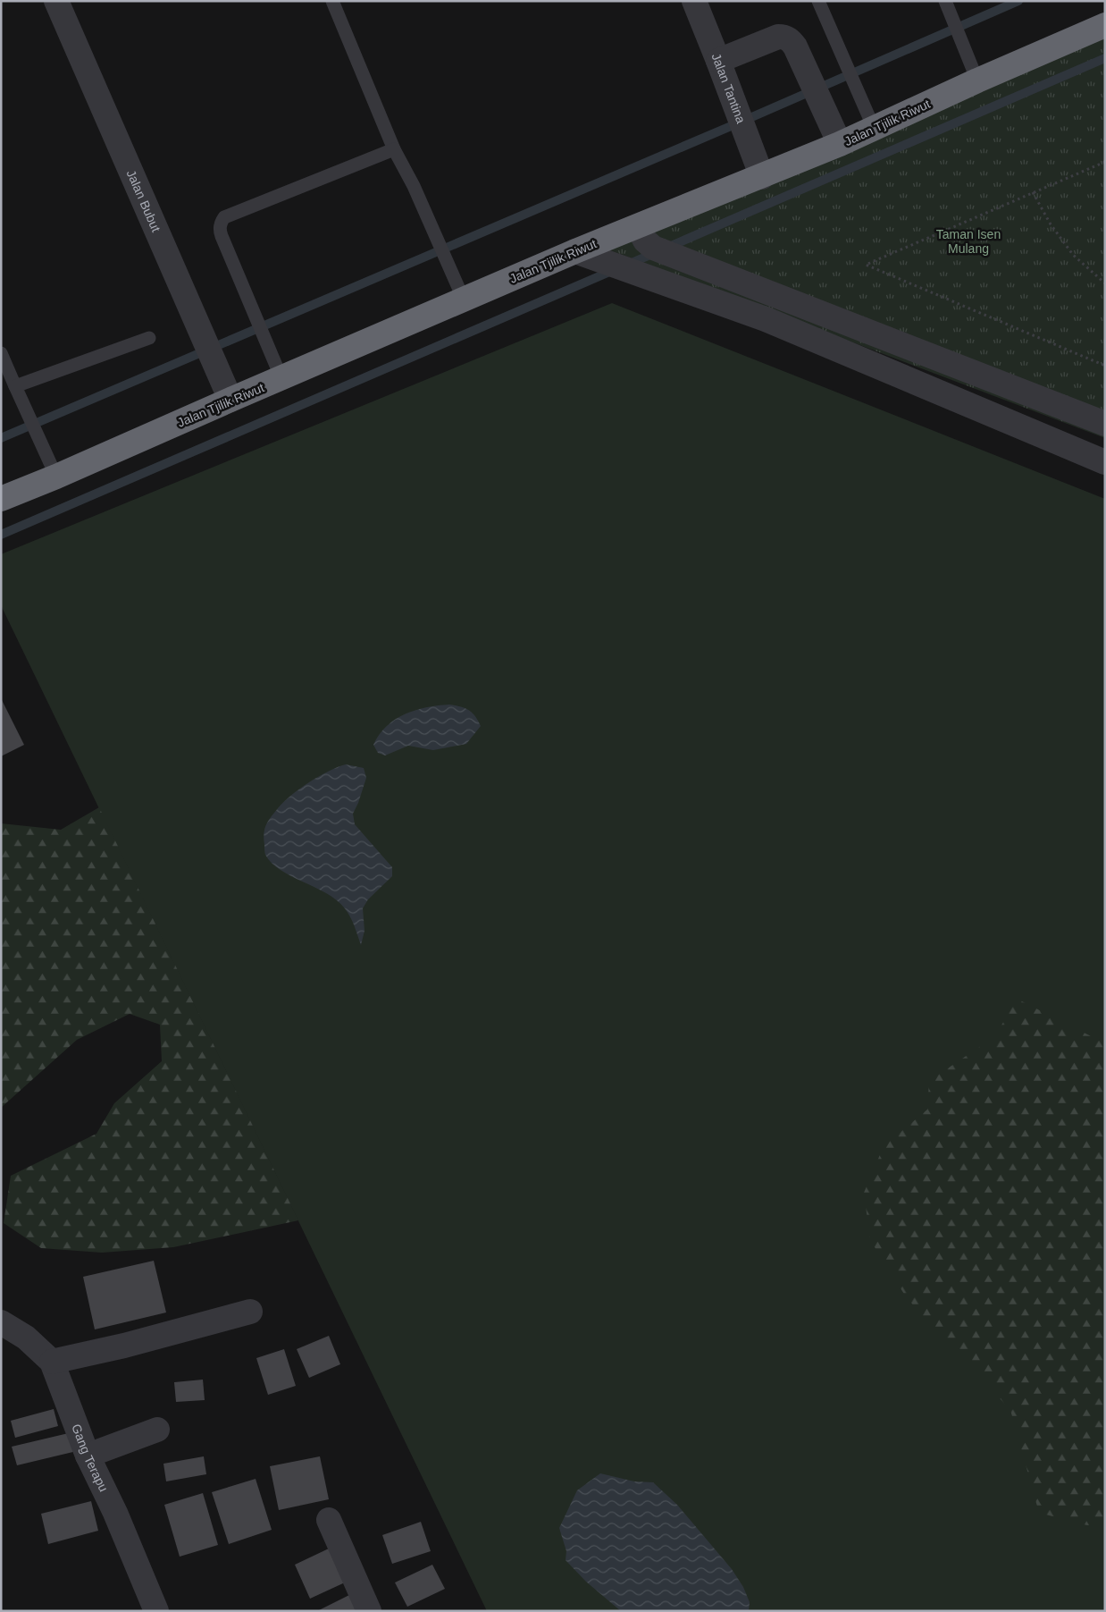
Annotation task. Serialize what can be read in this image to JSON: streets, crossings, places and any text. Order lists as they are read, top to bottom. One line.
{"streets":{"highway":["Jalan Tjilik Riwut"],"street":["Jalan Tantina","Jalan Bubut","Gang Terapu"]},"crossings":[["Jalan Tantina","Jalan Tjilik Riwut"],["Jalan Tjilik Riwut","Jalan Bubut"]],"parks":["Taman Isen Mulang"]}
